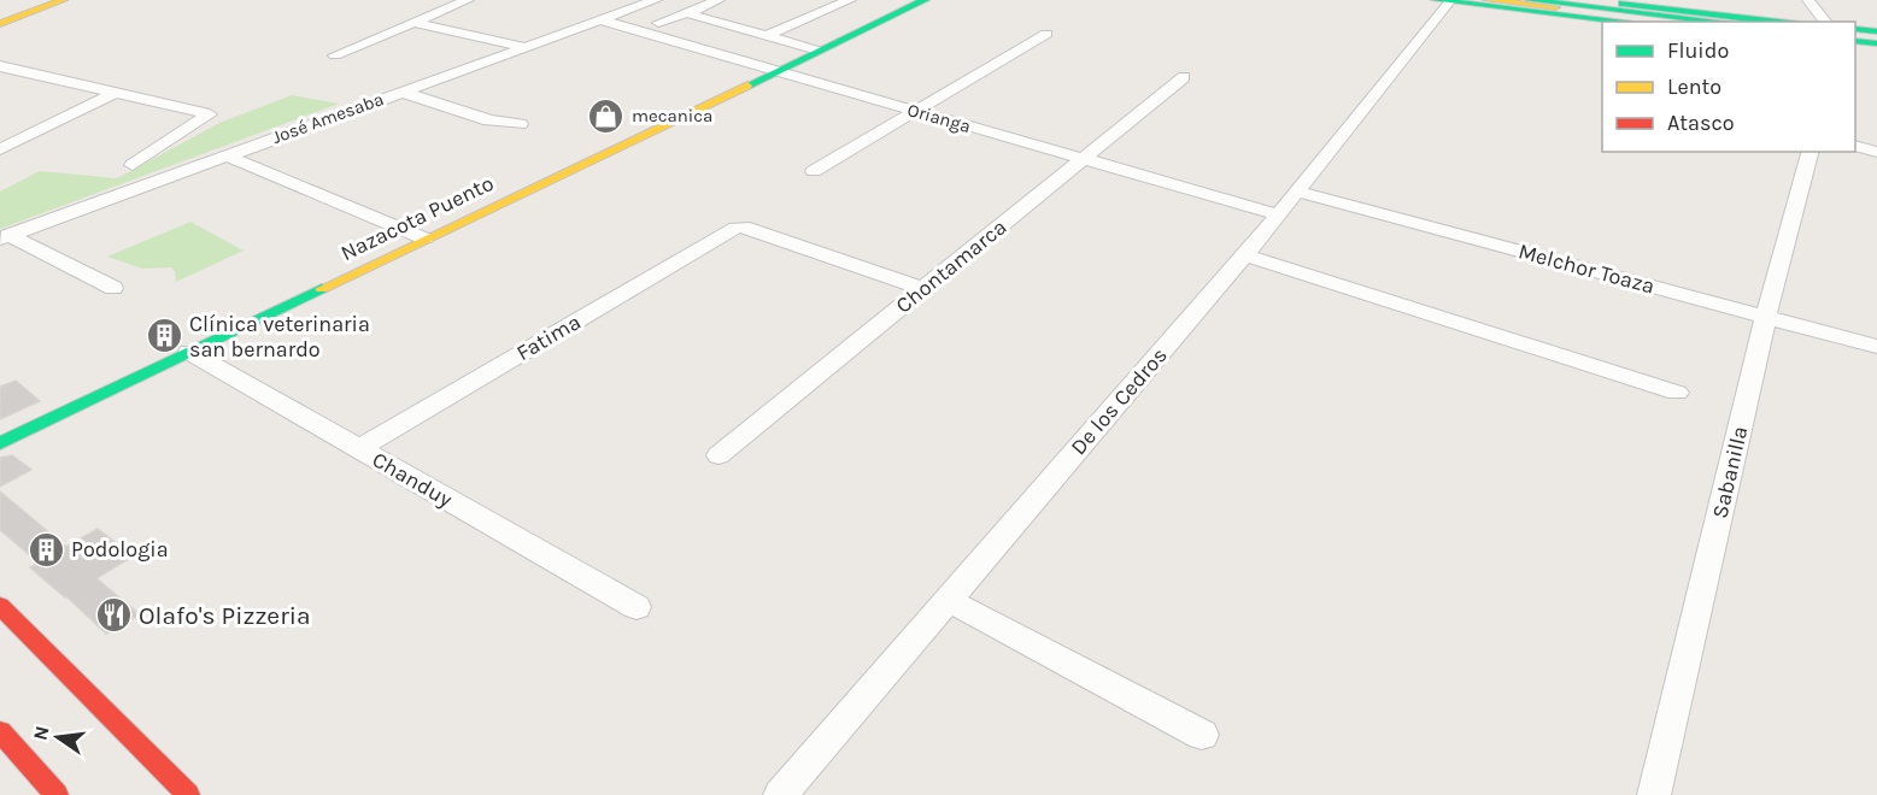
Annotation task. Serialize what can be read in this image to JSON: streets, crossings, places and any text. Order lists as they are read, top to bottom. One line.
{"streets":{"main road":["Nazacota Puento"],"street":["José Amesaba","Orianga","Chontamarca","Melchor Toaza","Fatima","De los Cedros","Sabanilla","Chanduy"]},"crossings":[["José Amesaba","Orianga"],["Orianga","Nazacota Puento"],["Orianga","Chontamarca"],["Orianga","De los Cedros"],["Nazacota Puento","Chanduy"],["Chontamarca","Fatima"],["Melchor Toaza","De los Cedros"],["Melchor Toaza","Sabanilla"],["Fatima","Chanduy"]],"places":{"shop":["mecanica"],"building":["Clínica veterinaria san bernardo","Podologia"],"restaurant":["Olafo's Pizzeria"]},"legend":["Fluido","Lento","Atasco"],"north":"left"}
